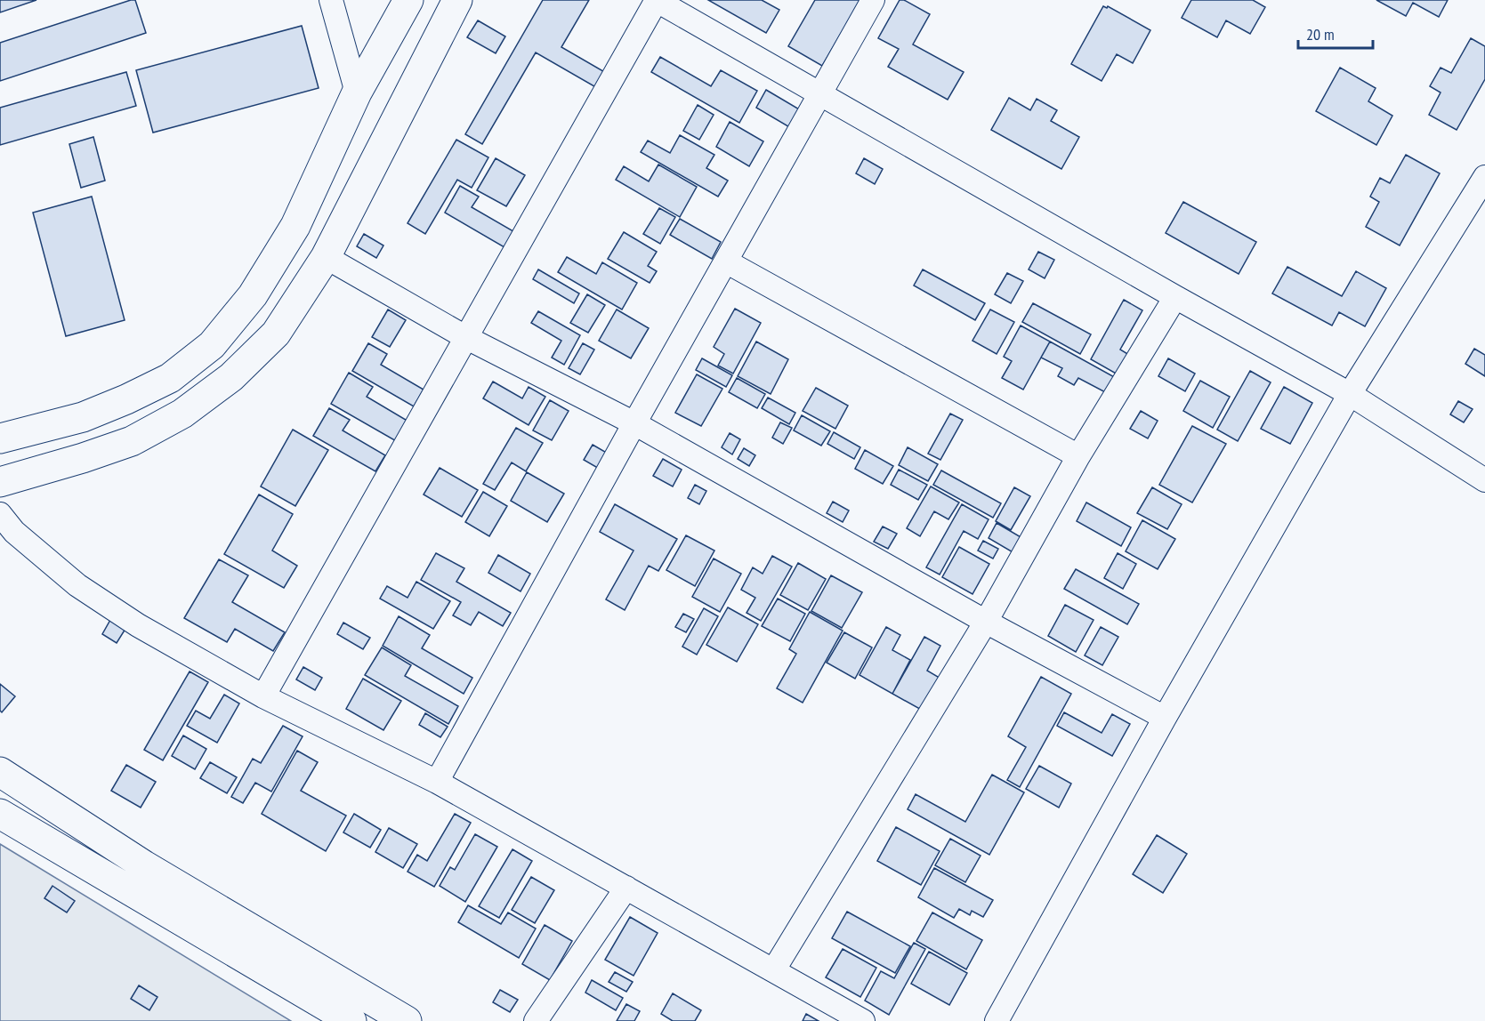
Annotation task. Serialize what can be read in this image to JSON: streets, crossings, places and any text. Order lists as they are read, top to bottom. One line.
{"scale_bar":"20 m"}
